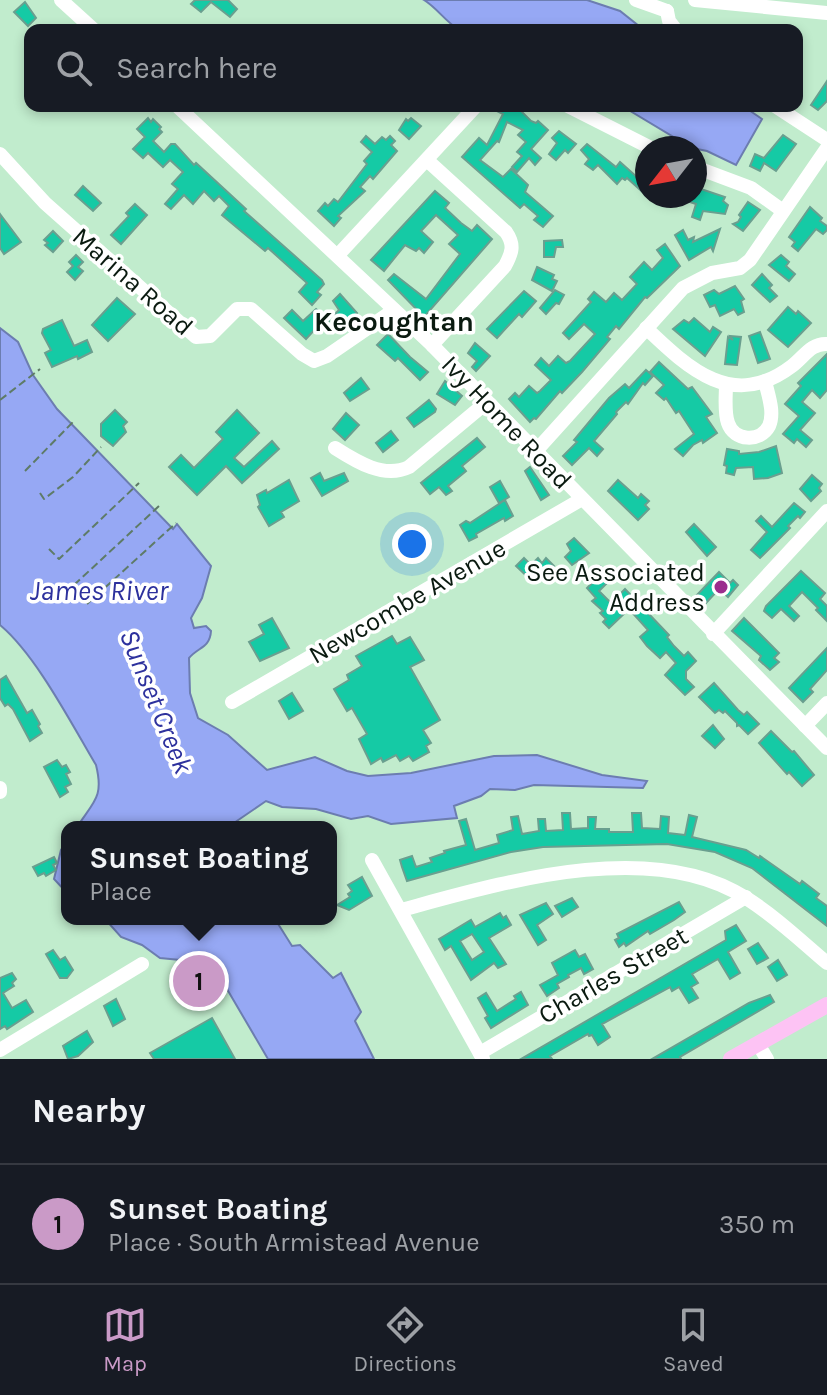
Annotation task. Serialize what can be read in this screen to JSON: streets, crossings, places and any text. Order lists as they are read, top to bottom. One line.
{"streets":{"street":["Marina Road","Ivy Home Road","Newcombe Avenue","Charles Street"]},"crossings":[["Marina Road","Ivy Home Road"],["Ivy Home Road","Newcombe Avenue"]],"districts":["Kecoughtan"],"water":["James River","Sunset Creek"],"places":["See Associated Address"],"north":"bottom left","page":{"search":"Search here","popup":["Sunset Boating","Place"],"pins":"1","heading":"Nearby","list":[{"mark":"1","name":"Sunset Boating","note":"Place · South Armistead Avenue","value":"350 m"}],"nav":["Map","Directions","Saved"]}}
